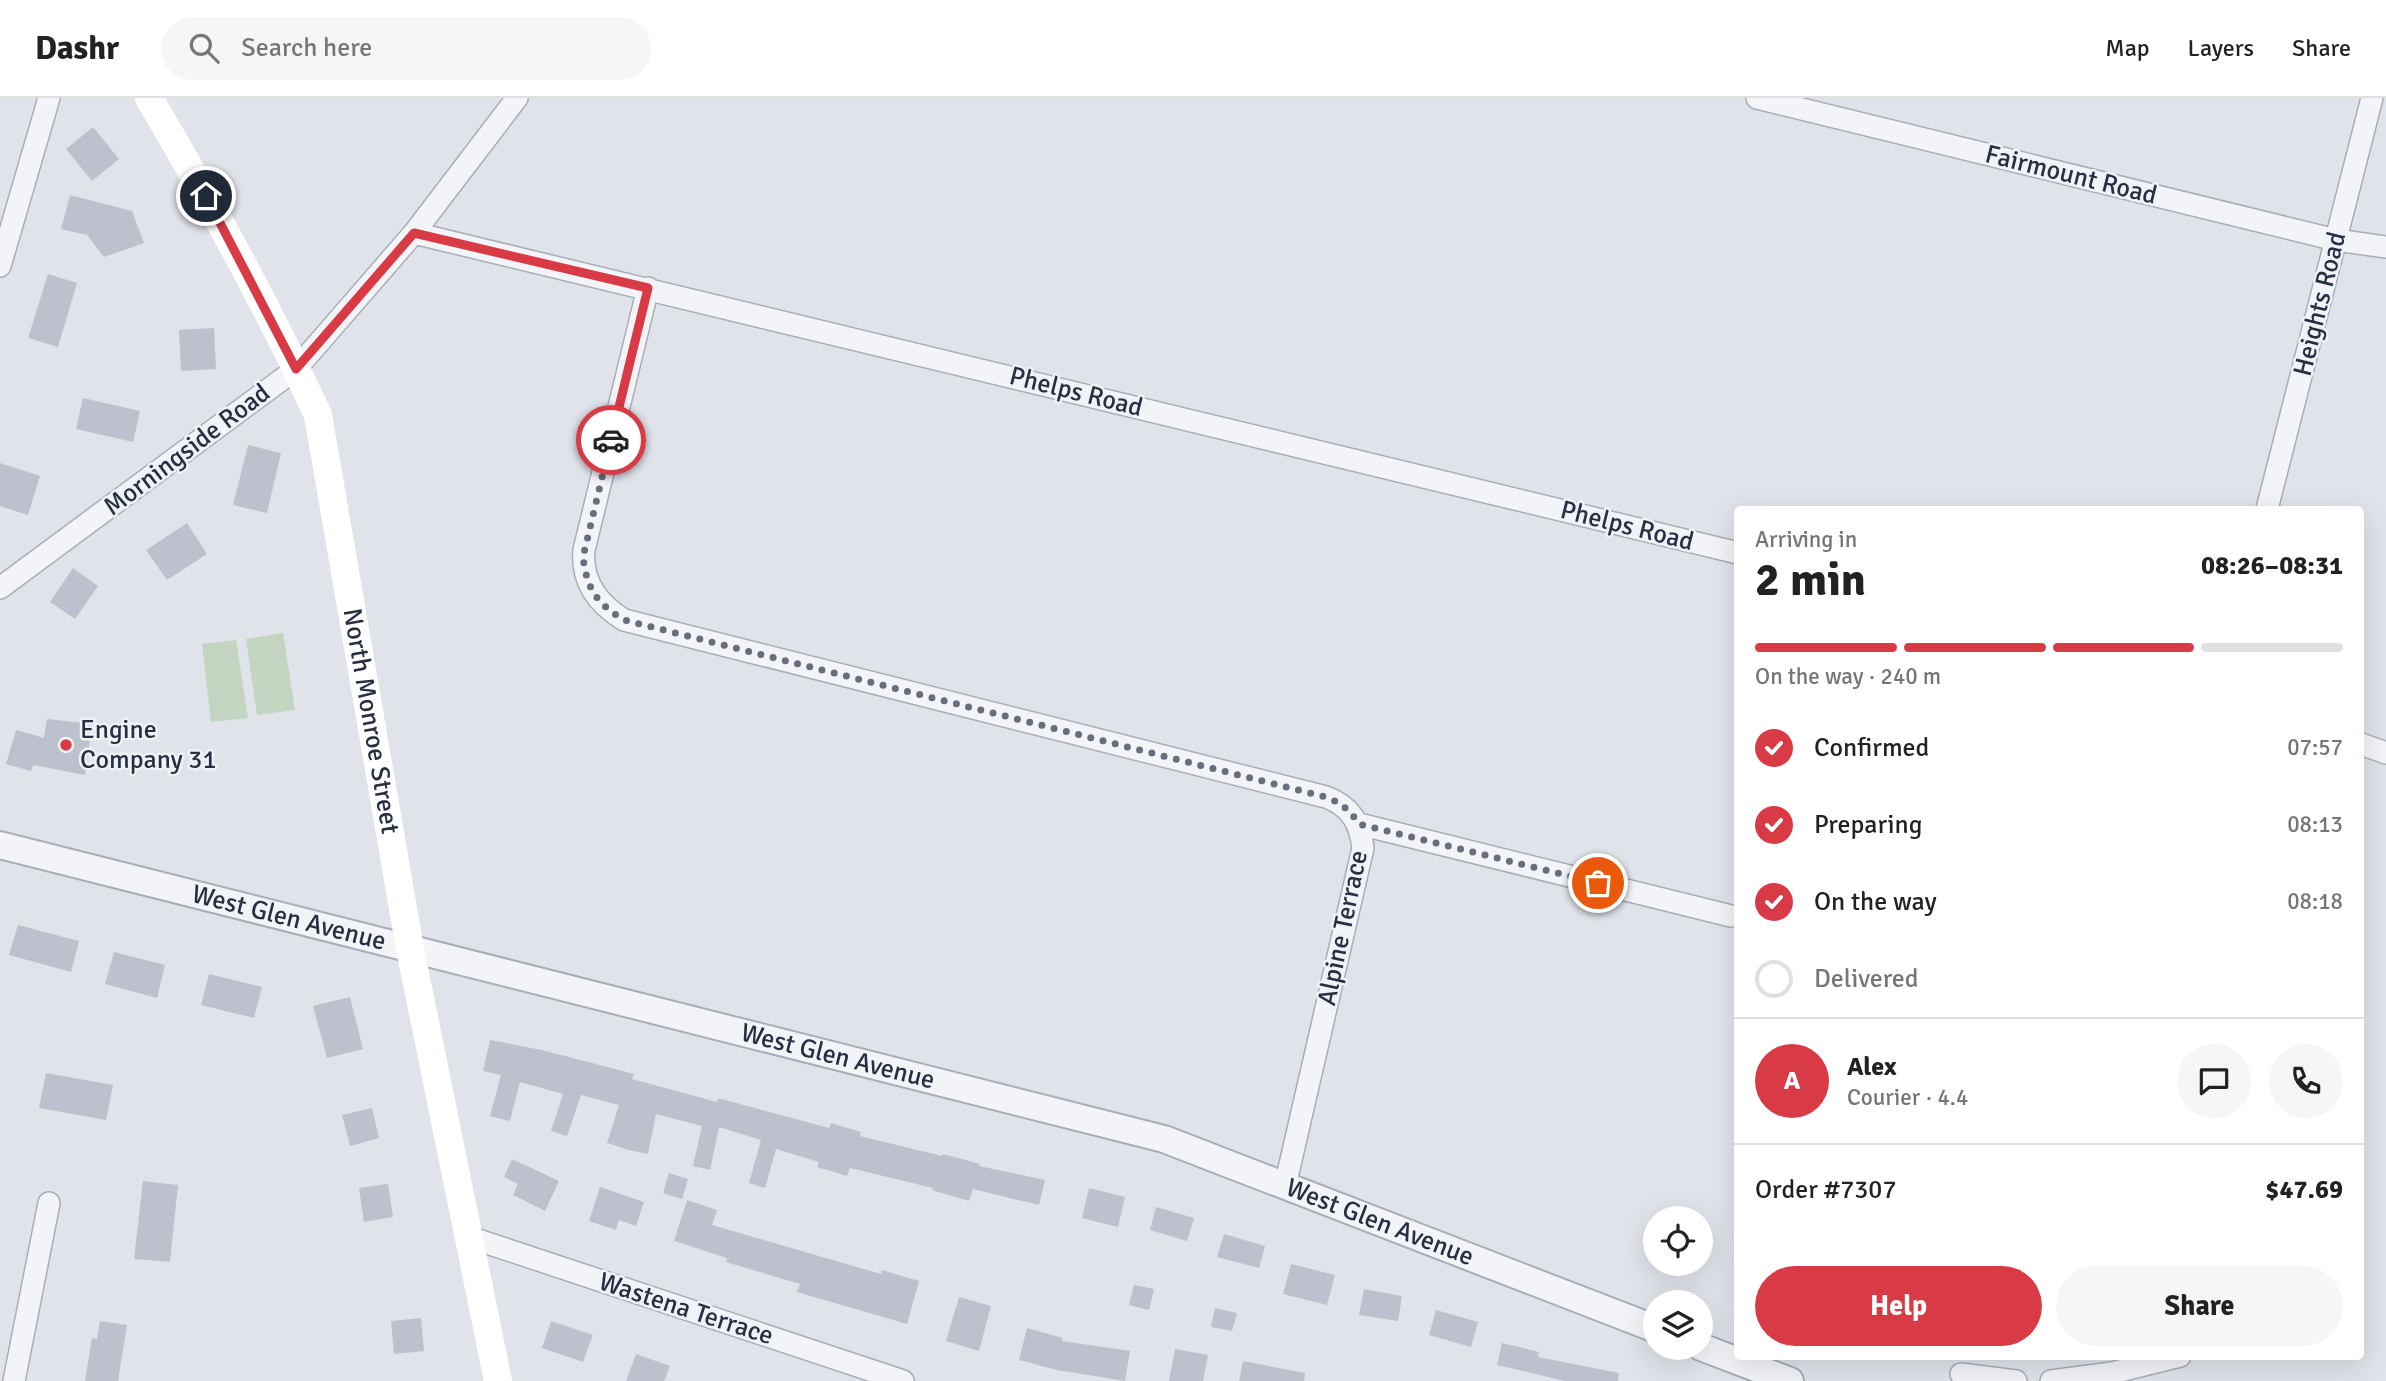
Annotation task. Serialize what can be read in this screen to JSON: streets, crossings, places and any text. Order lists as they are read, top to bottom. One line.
{"streets":{"main road":["North Monroe Street"],"street":["Fairmount Road","Heights Road","Phelps Road","Morningside Road","West Glen Avenue","Alpine Terrace","Wastena Terrace"]},"crossings":[["Fairmount Road","Heights Road"],["Phelps Road","Morningside Road"],["Phelps Road","Alpine Terrace"],["Morningside Road","North Monroe Street"],["North Monroe Street","West Glen Avenue"],["North Monroe Street","Wastena Terrace"],["West Glen Avenue","Alpine Terrace"]],"places":["Engine Company 31"],"page":{"header":"Dashr","search":"Search here","nav":["Map","Layers","Share"],"heading":["2 min","Arriving in","08:26–08:31"],"panel":["Alex","Courier · 4.4","Order #7307","$47.69"],"bar":"On the way · 240 m","list":[["Confirmed","07:57"],["Preparing","08:13"],["On the way","08:18"],"Delivered"],"round":"A","buttons":["Help","Share"]}}
